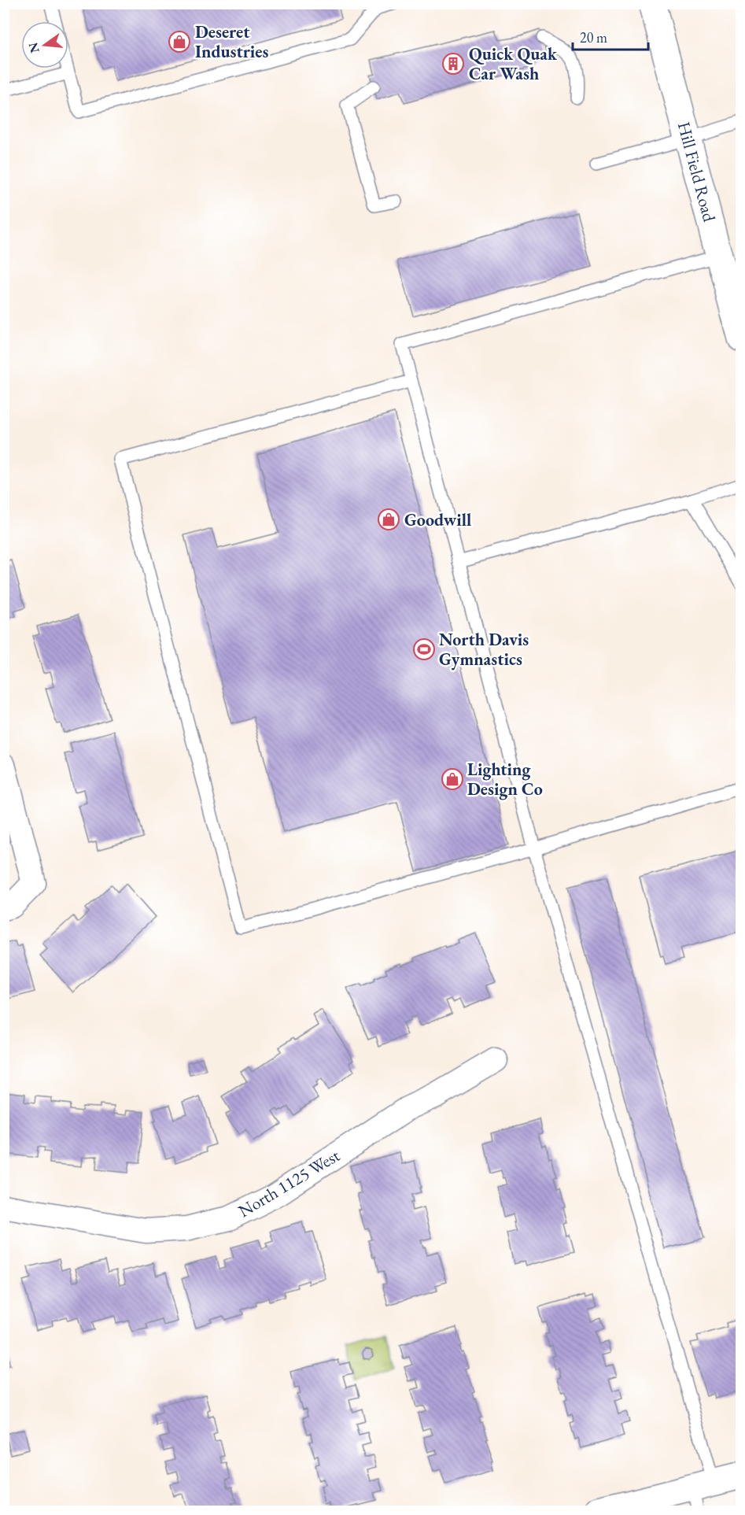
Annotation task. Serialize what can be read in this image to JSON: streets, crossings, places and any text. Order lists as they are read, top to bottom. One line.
{"streets":{"main road":["Hill Field Road"],"street":["North 1125 West"]},"places":{"shop":["Deseret Industries","Goodwill","Lighting Design Co"],"building":["Quick Quak Car Wash"],"sports":["North Davis Gymnastics"]},"scale_bar":"20 m","north":"left"}
